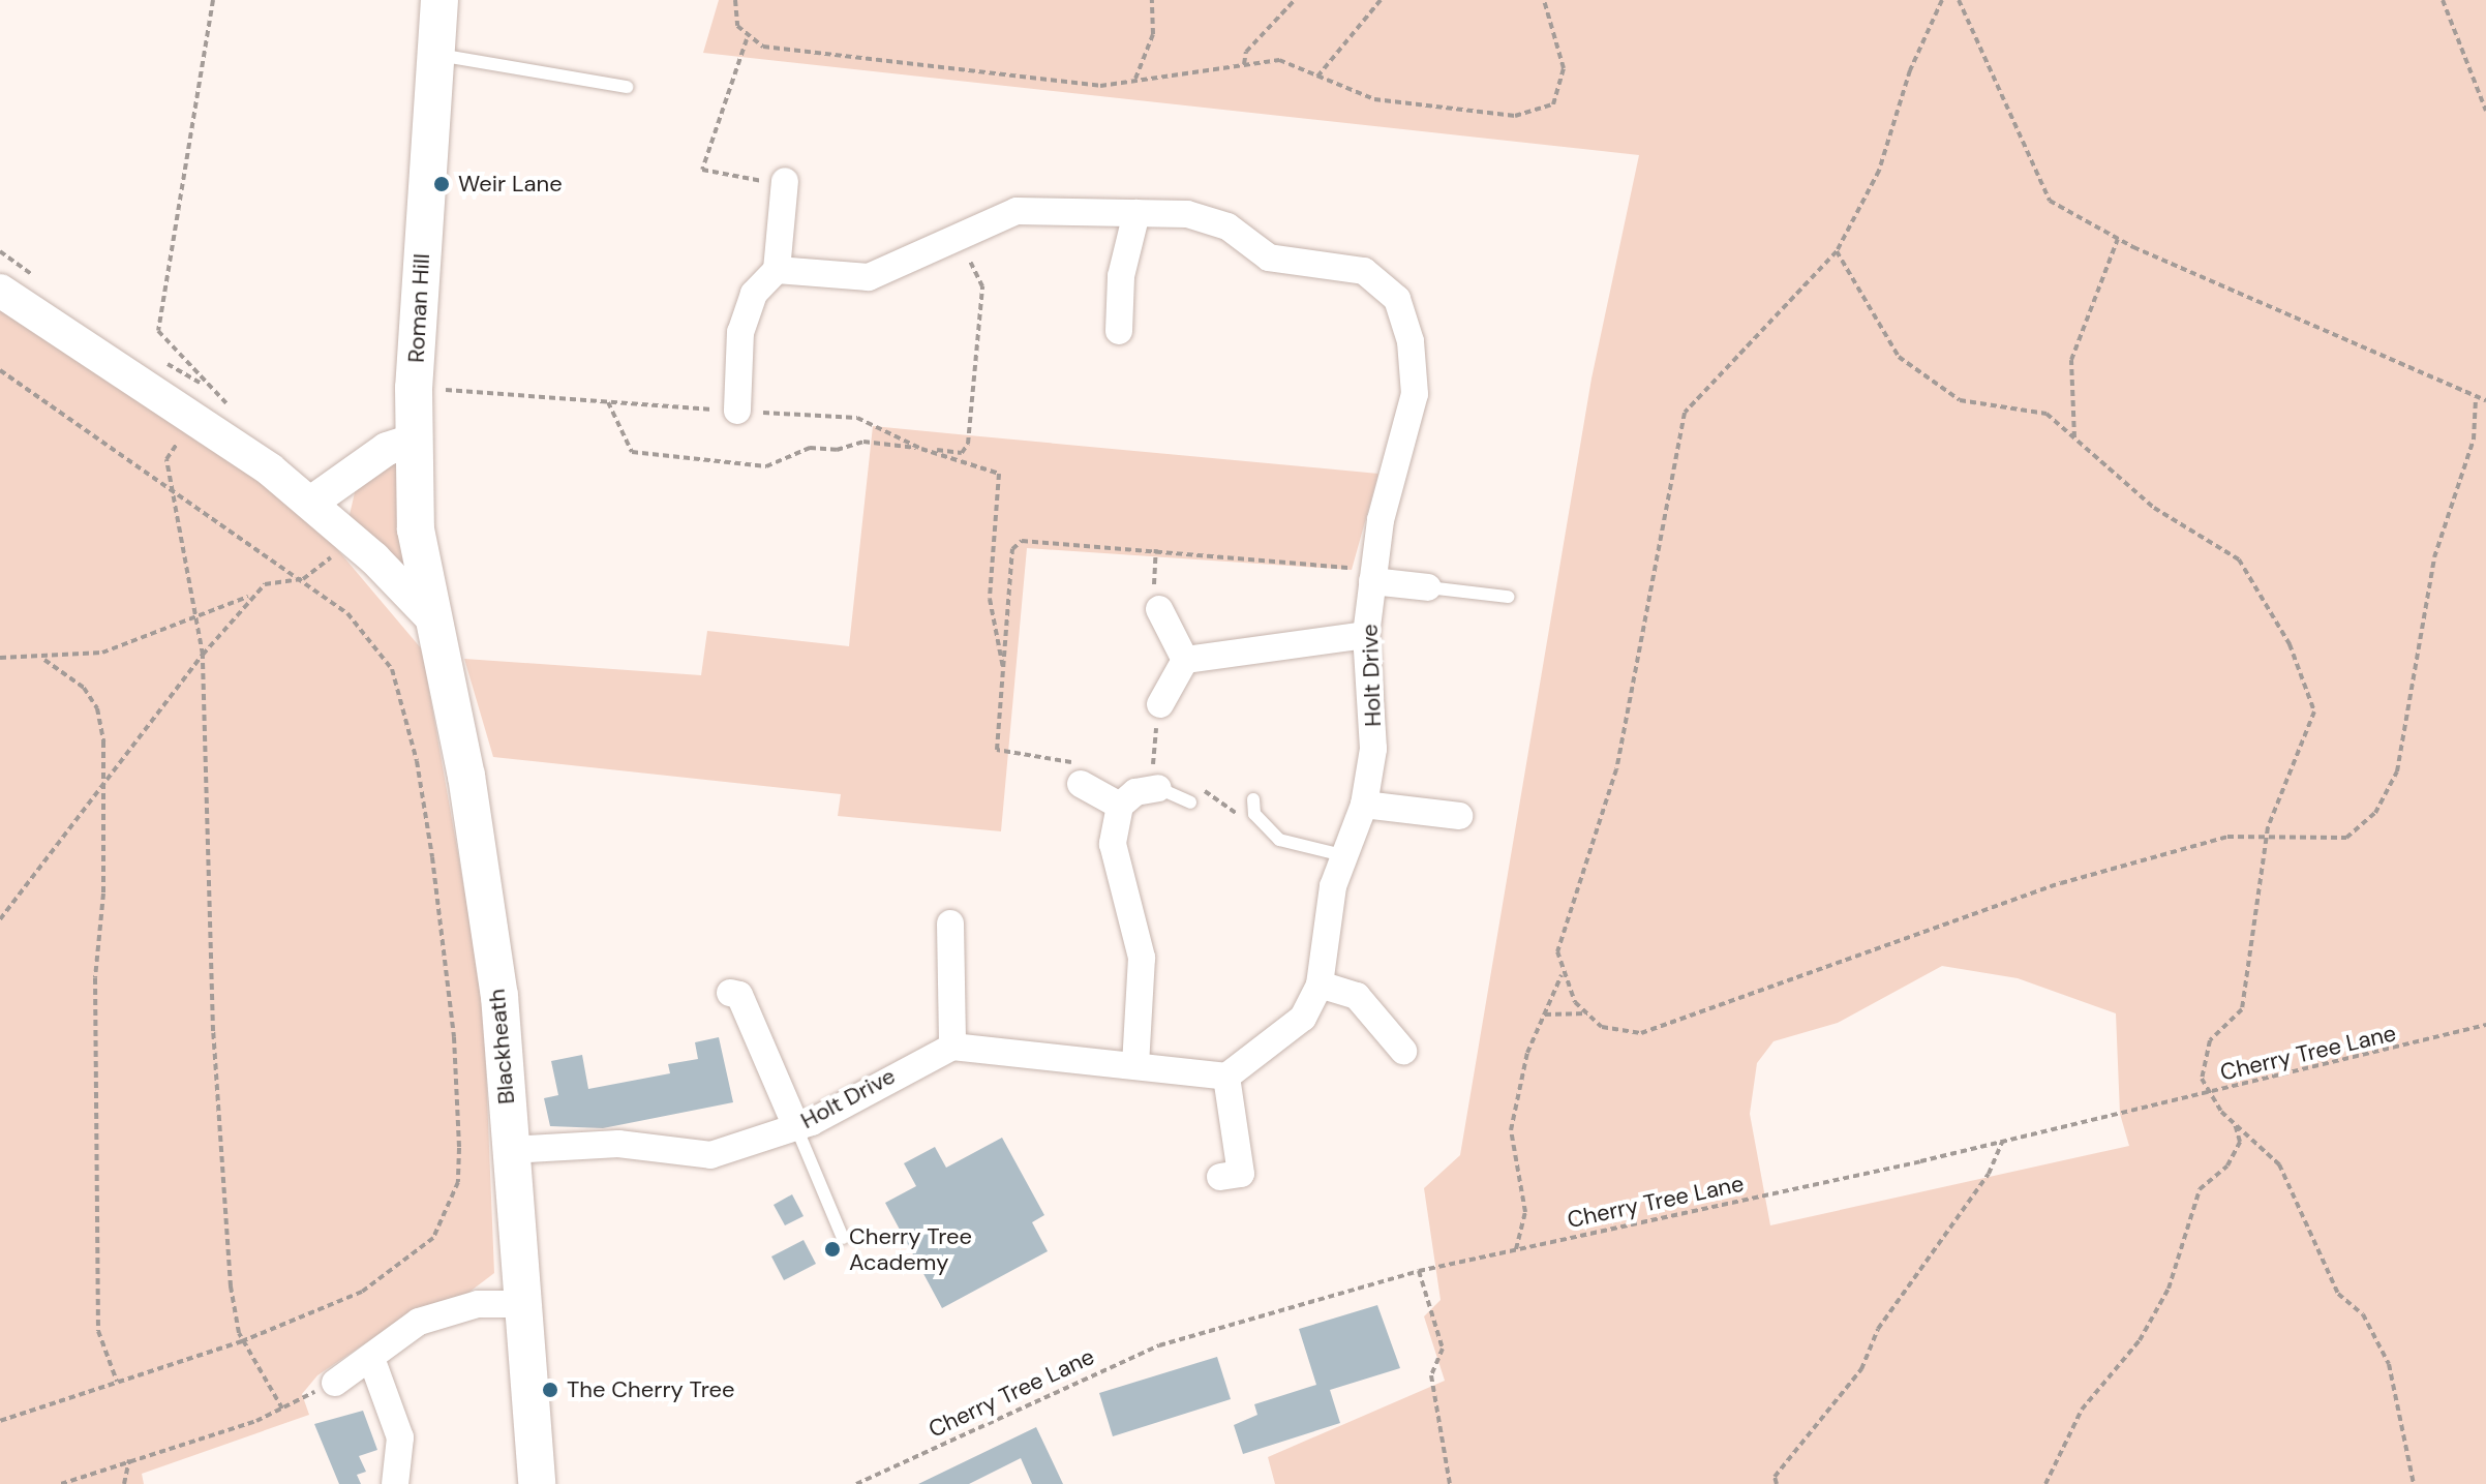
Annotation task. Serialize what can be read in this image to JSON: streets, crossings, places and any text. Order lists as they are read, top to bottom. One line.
{"streets":{"main road":["Roman Hill","Blackheath"],"street":["Holt Drive"],"path":["Cherry Tree Lane"]},"crossings":[["Roman Hill","Blackheath"],["Holt Drive","Blackheath"]],"places":["Weir Lane","Cherry Tree Academy","The Cherry Tree"]}
